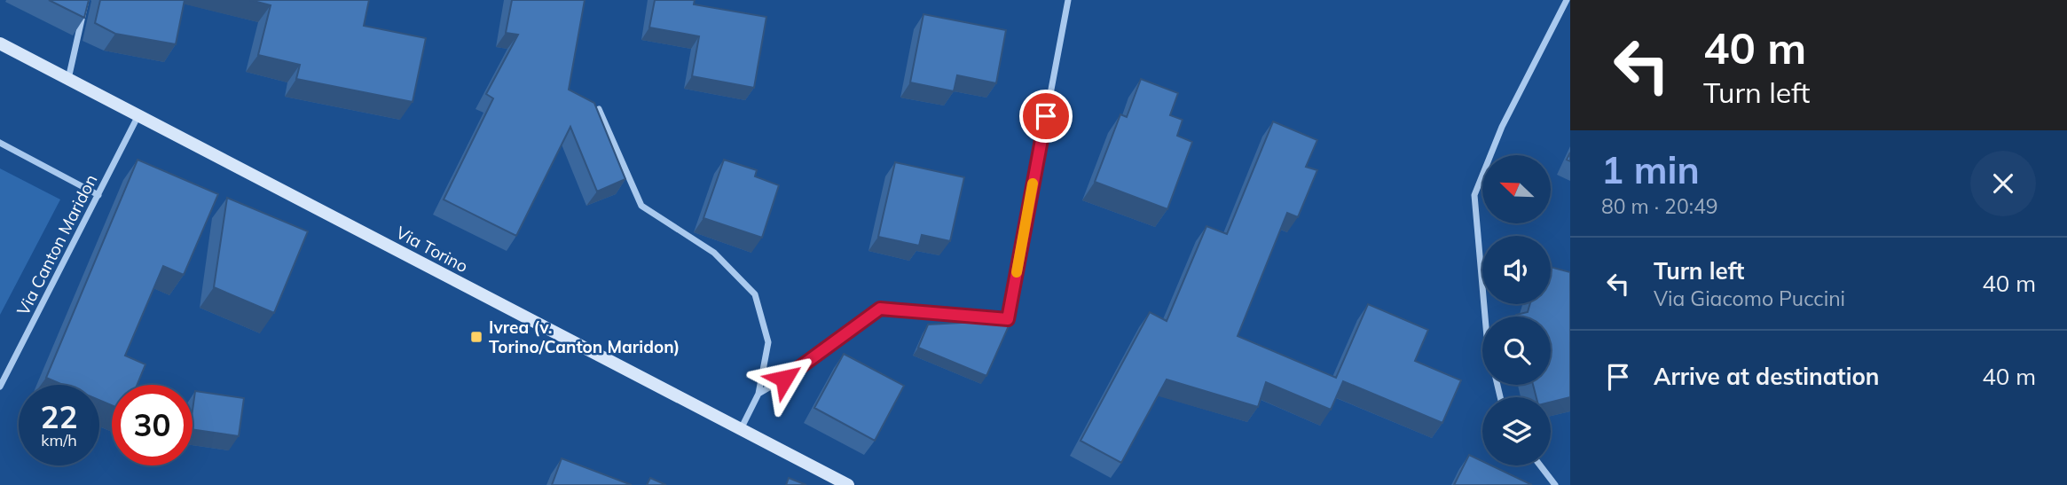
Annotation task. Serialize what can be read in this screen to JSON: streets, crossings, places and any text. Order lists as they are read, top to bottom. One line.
{"streets":{"street":["Via Canton Maridon","Via Torino"]},"crossings":[["Via Canton Maridon","Via Torino"]],"places":{"transit":["Ivrea (v. Torino/Canton Maridon)"]},"north":"top left","page":{"turn":["40 m","Turn left"],"heading":["1 min","80 m · 20:49"],"list":[{"name":"Turn left","note":"Via Giacomo Puccini","value":"40 m"},{"name":"Arrive at destination","value":"40 m"}],"speed":"22 km/h","limit":"30"}}
